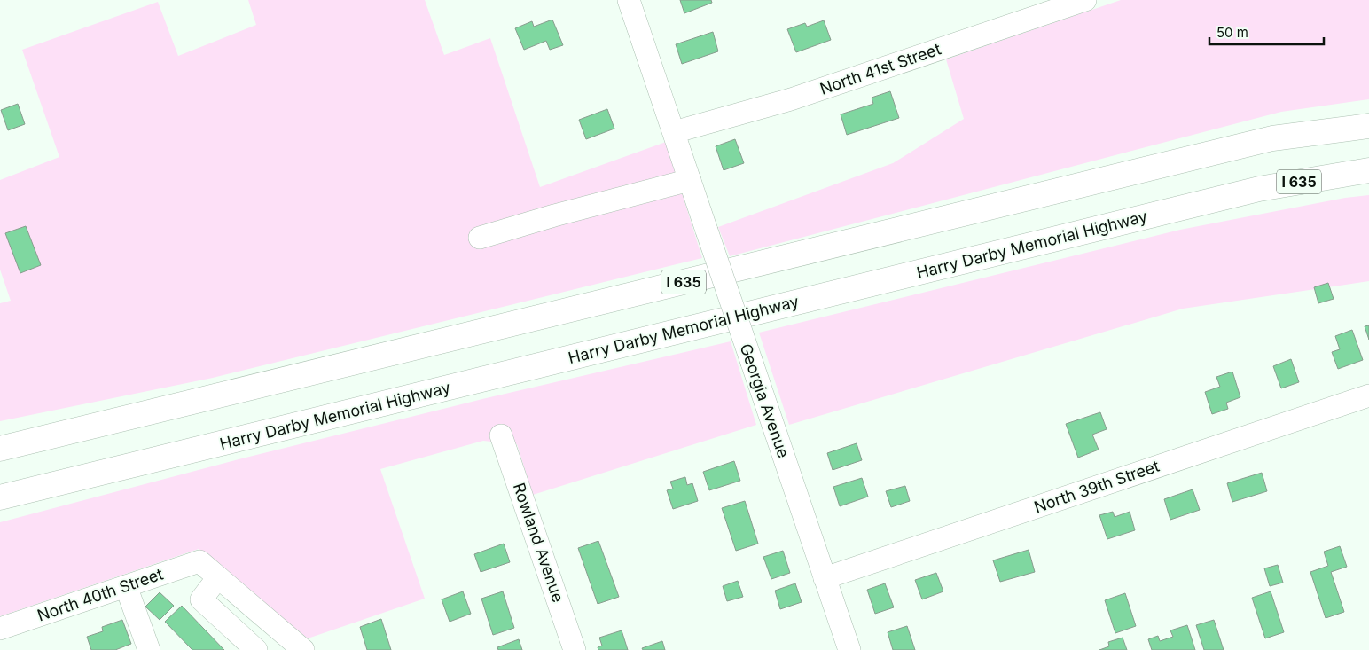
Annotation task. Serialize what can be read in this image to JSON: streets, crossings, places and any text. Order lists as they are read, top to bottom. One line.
{"streets":{"highway":["I 635","Harry Darby Memorial Highway"],"street":["North 41st Street","Georgia Avenue","North 39th Street","Rowland Avenue","North 40th Street"]},"crossings":[["North 41st Street","Georgia Avenue"],["Georgia Avenue","North 39th Street"]],"scale_bar":"50 m"}
